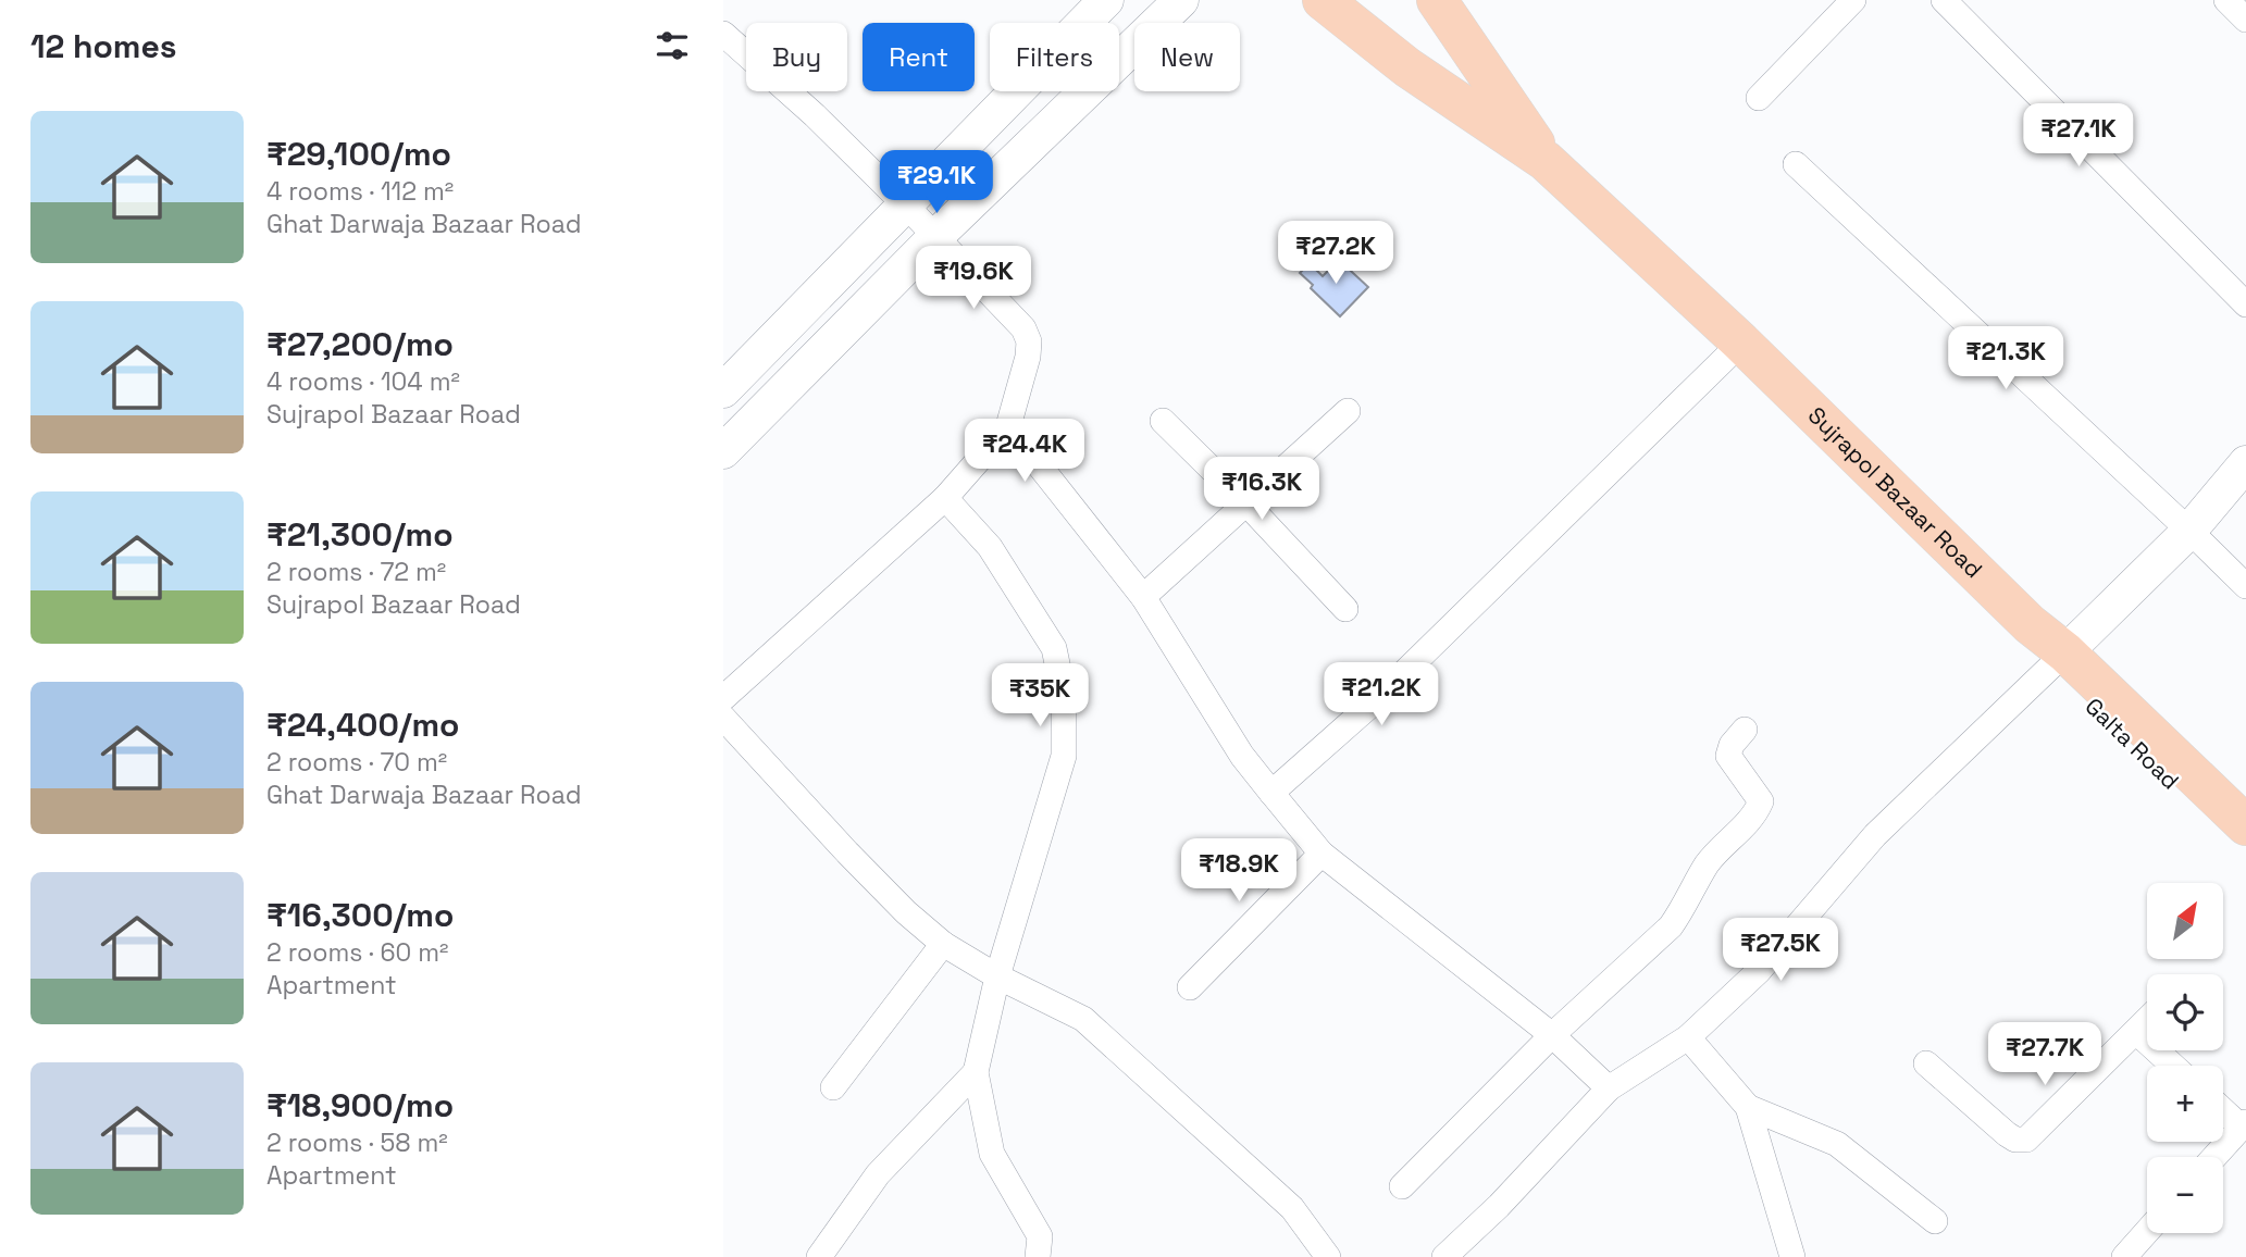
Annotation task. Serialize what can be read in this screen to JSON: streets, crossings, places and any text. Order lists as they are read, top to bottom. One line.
{"streets":{"main road":["Sujrapol Bazaar Road","Galta Road"]},"crossings":[["Sujrapol Bazaar Road","Galta Road"]],"north":"top right","page":{"heading":"12 homes","chip":["Buy","Rent","Filters","New"],"list":[{"name":"₹29,100/mo","note":"4 rooms · 112 m² · Ghat Darwaja Bazaar Road"},{"name":"₹27,200/mo","note":"4 rooms · 104 m² · Sujrapol Bazaar Road"},{"name":"₹21,300/mo","note":"2 rooms · 72 m² · Sujrapol Bazaar Road"},{"name":"₹24,400/mo","note":"2 rooms · 70 m² · Ghat Darwaja Bazaar Road"},{"name":"₹16,300/mo","note":"2 rooms · 60 m² · Apartment"},{"name":"₹18,900/mo","note":"2 rooms · 58 m² · Apartment"}],"price":["₹27.1K","₹29.1K","₹27.2K","₹19.6K","₹21.3K","₹24.4K","₹16.3K","₹21.2K","₹35K","₹18.9K","₹27.5K","₹27.7K"],"map_buttons":["+","−"]}}
